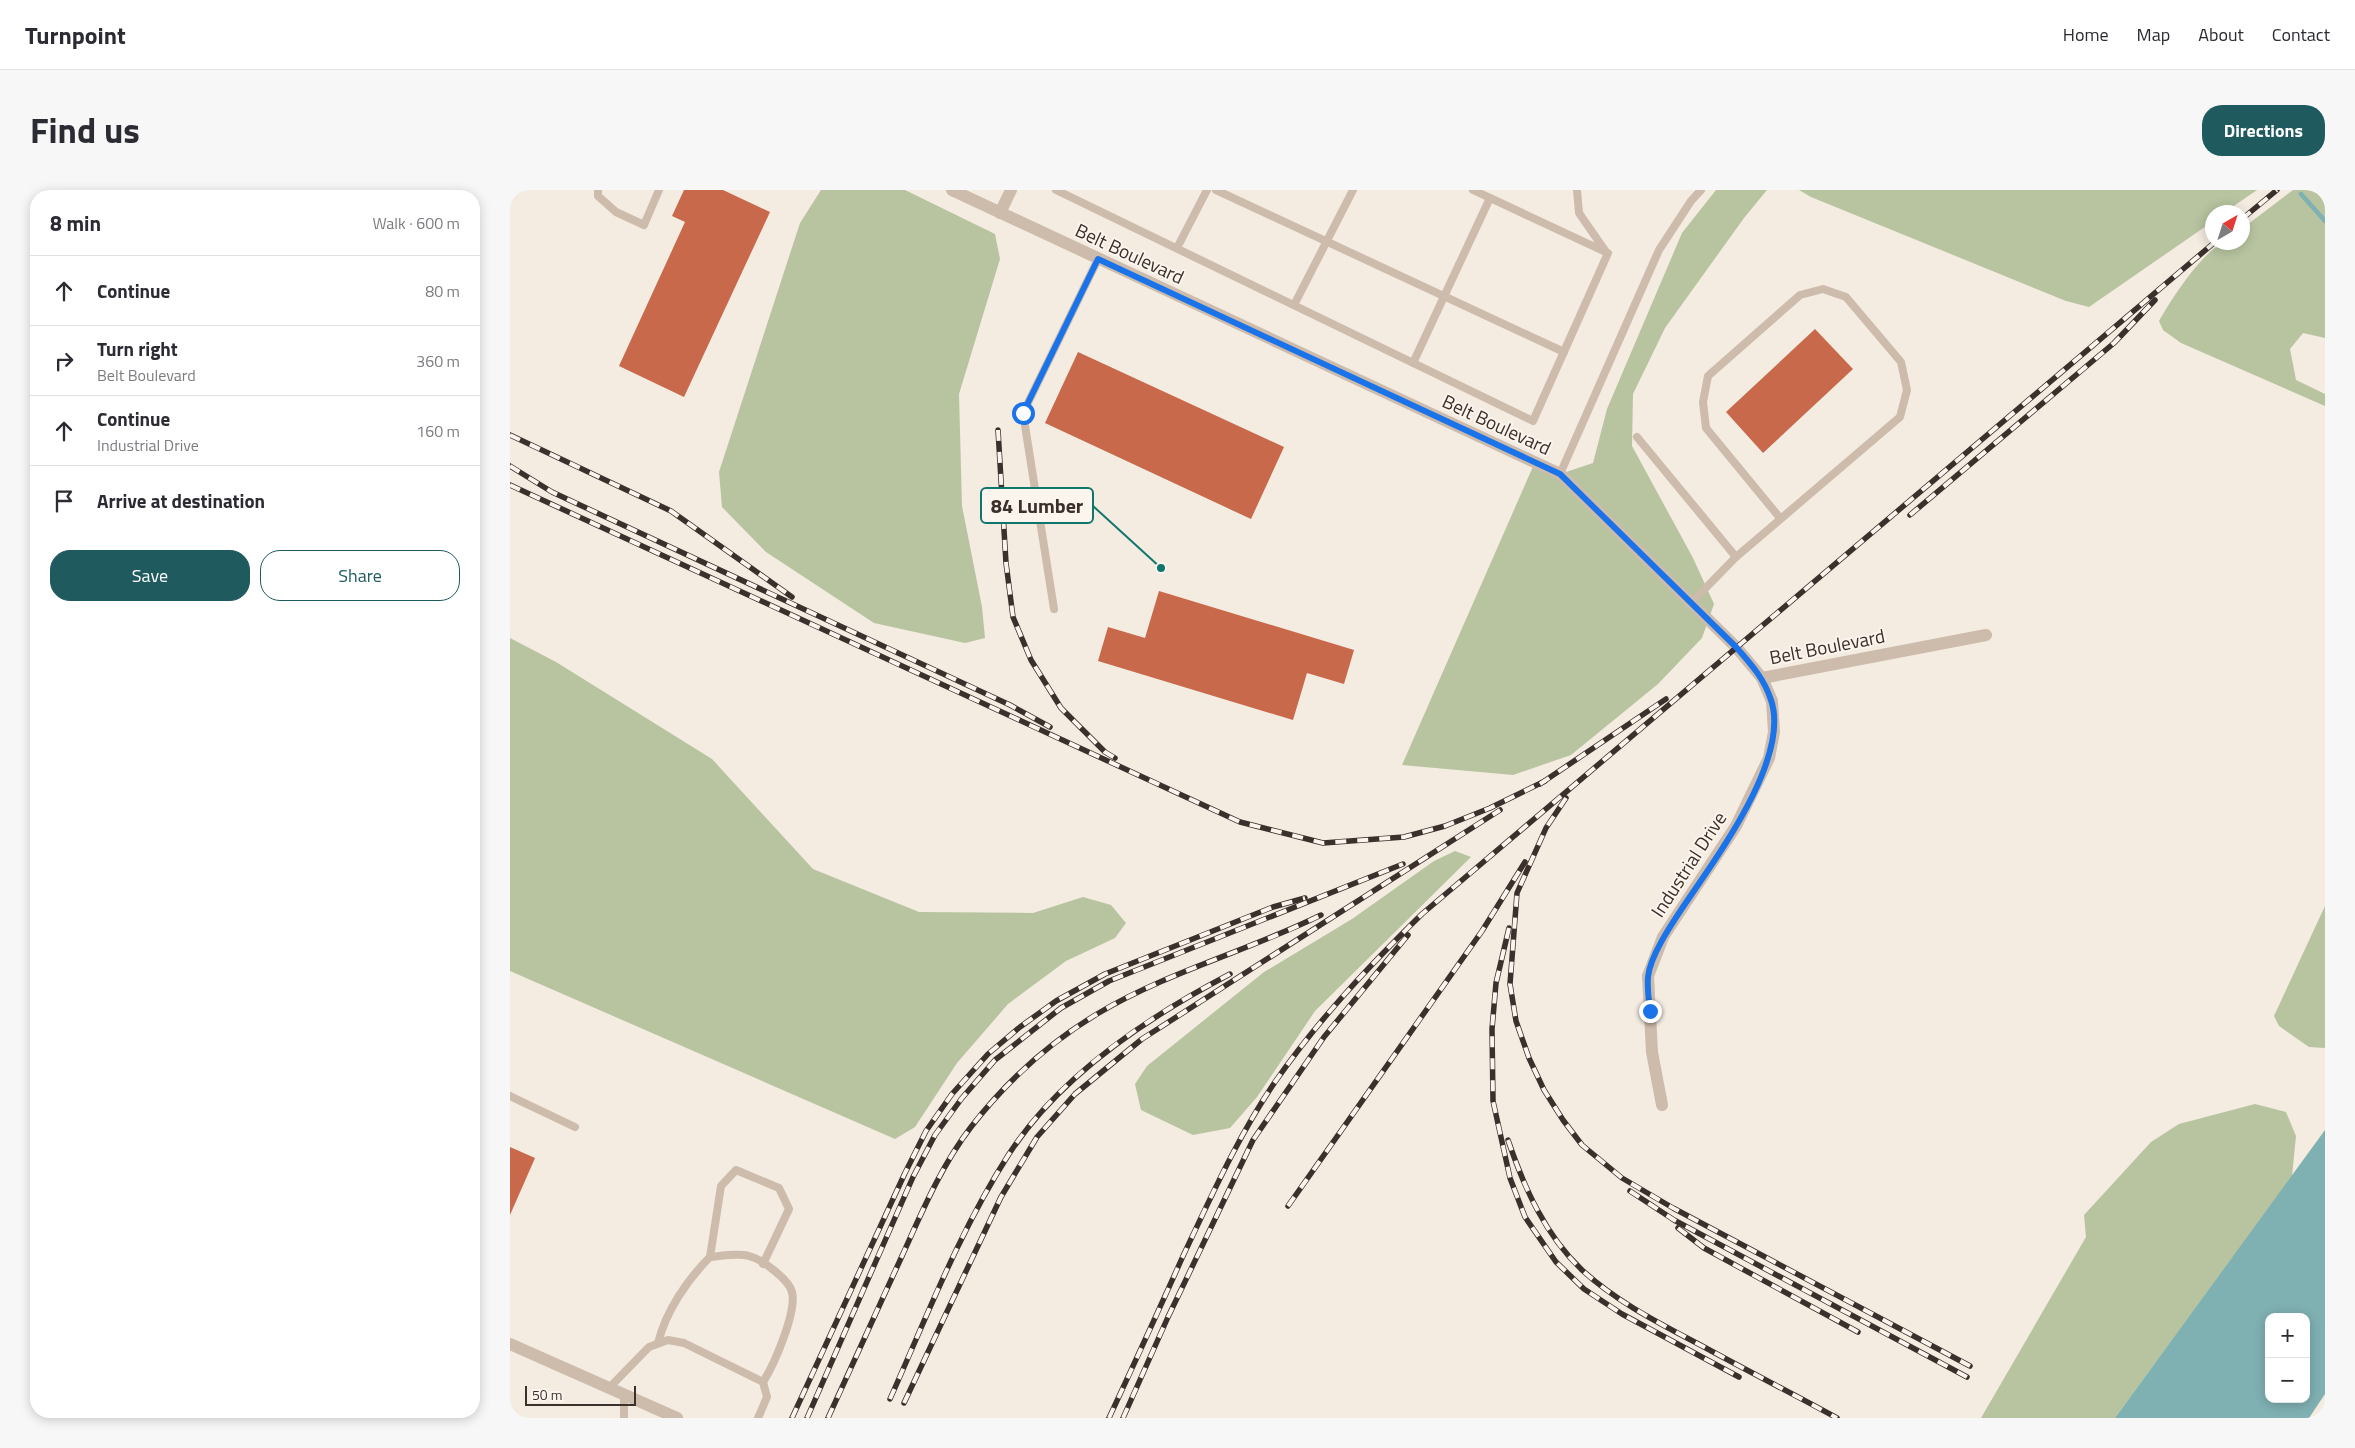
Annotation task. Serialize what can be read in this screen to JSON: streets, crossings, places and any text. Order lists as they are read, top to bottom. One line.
{"streets":{"street":["Belt Boulevard","Industrial Drive"]},"crossings":[["Belt Boulevard","Industrial Drive"]],"places":["84 Lumber"],"scale_bar":"50 m","north":"top right","page":{"header":"Turnpoint","nav":["Home","Map","About","Contact"],"title":"Find us","buttons":["Directions",["Save","Share"]],"heading":["8 min","Walk · 600 m"],"list":[["Continue","80 m"],["Turn right","Belt Boulevard","360 m"],["Continue","Industrial Drive","160 m"],"Arrive at destination"],"map_buttons":["+","−"],"scale":"50 m"}}
